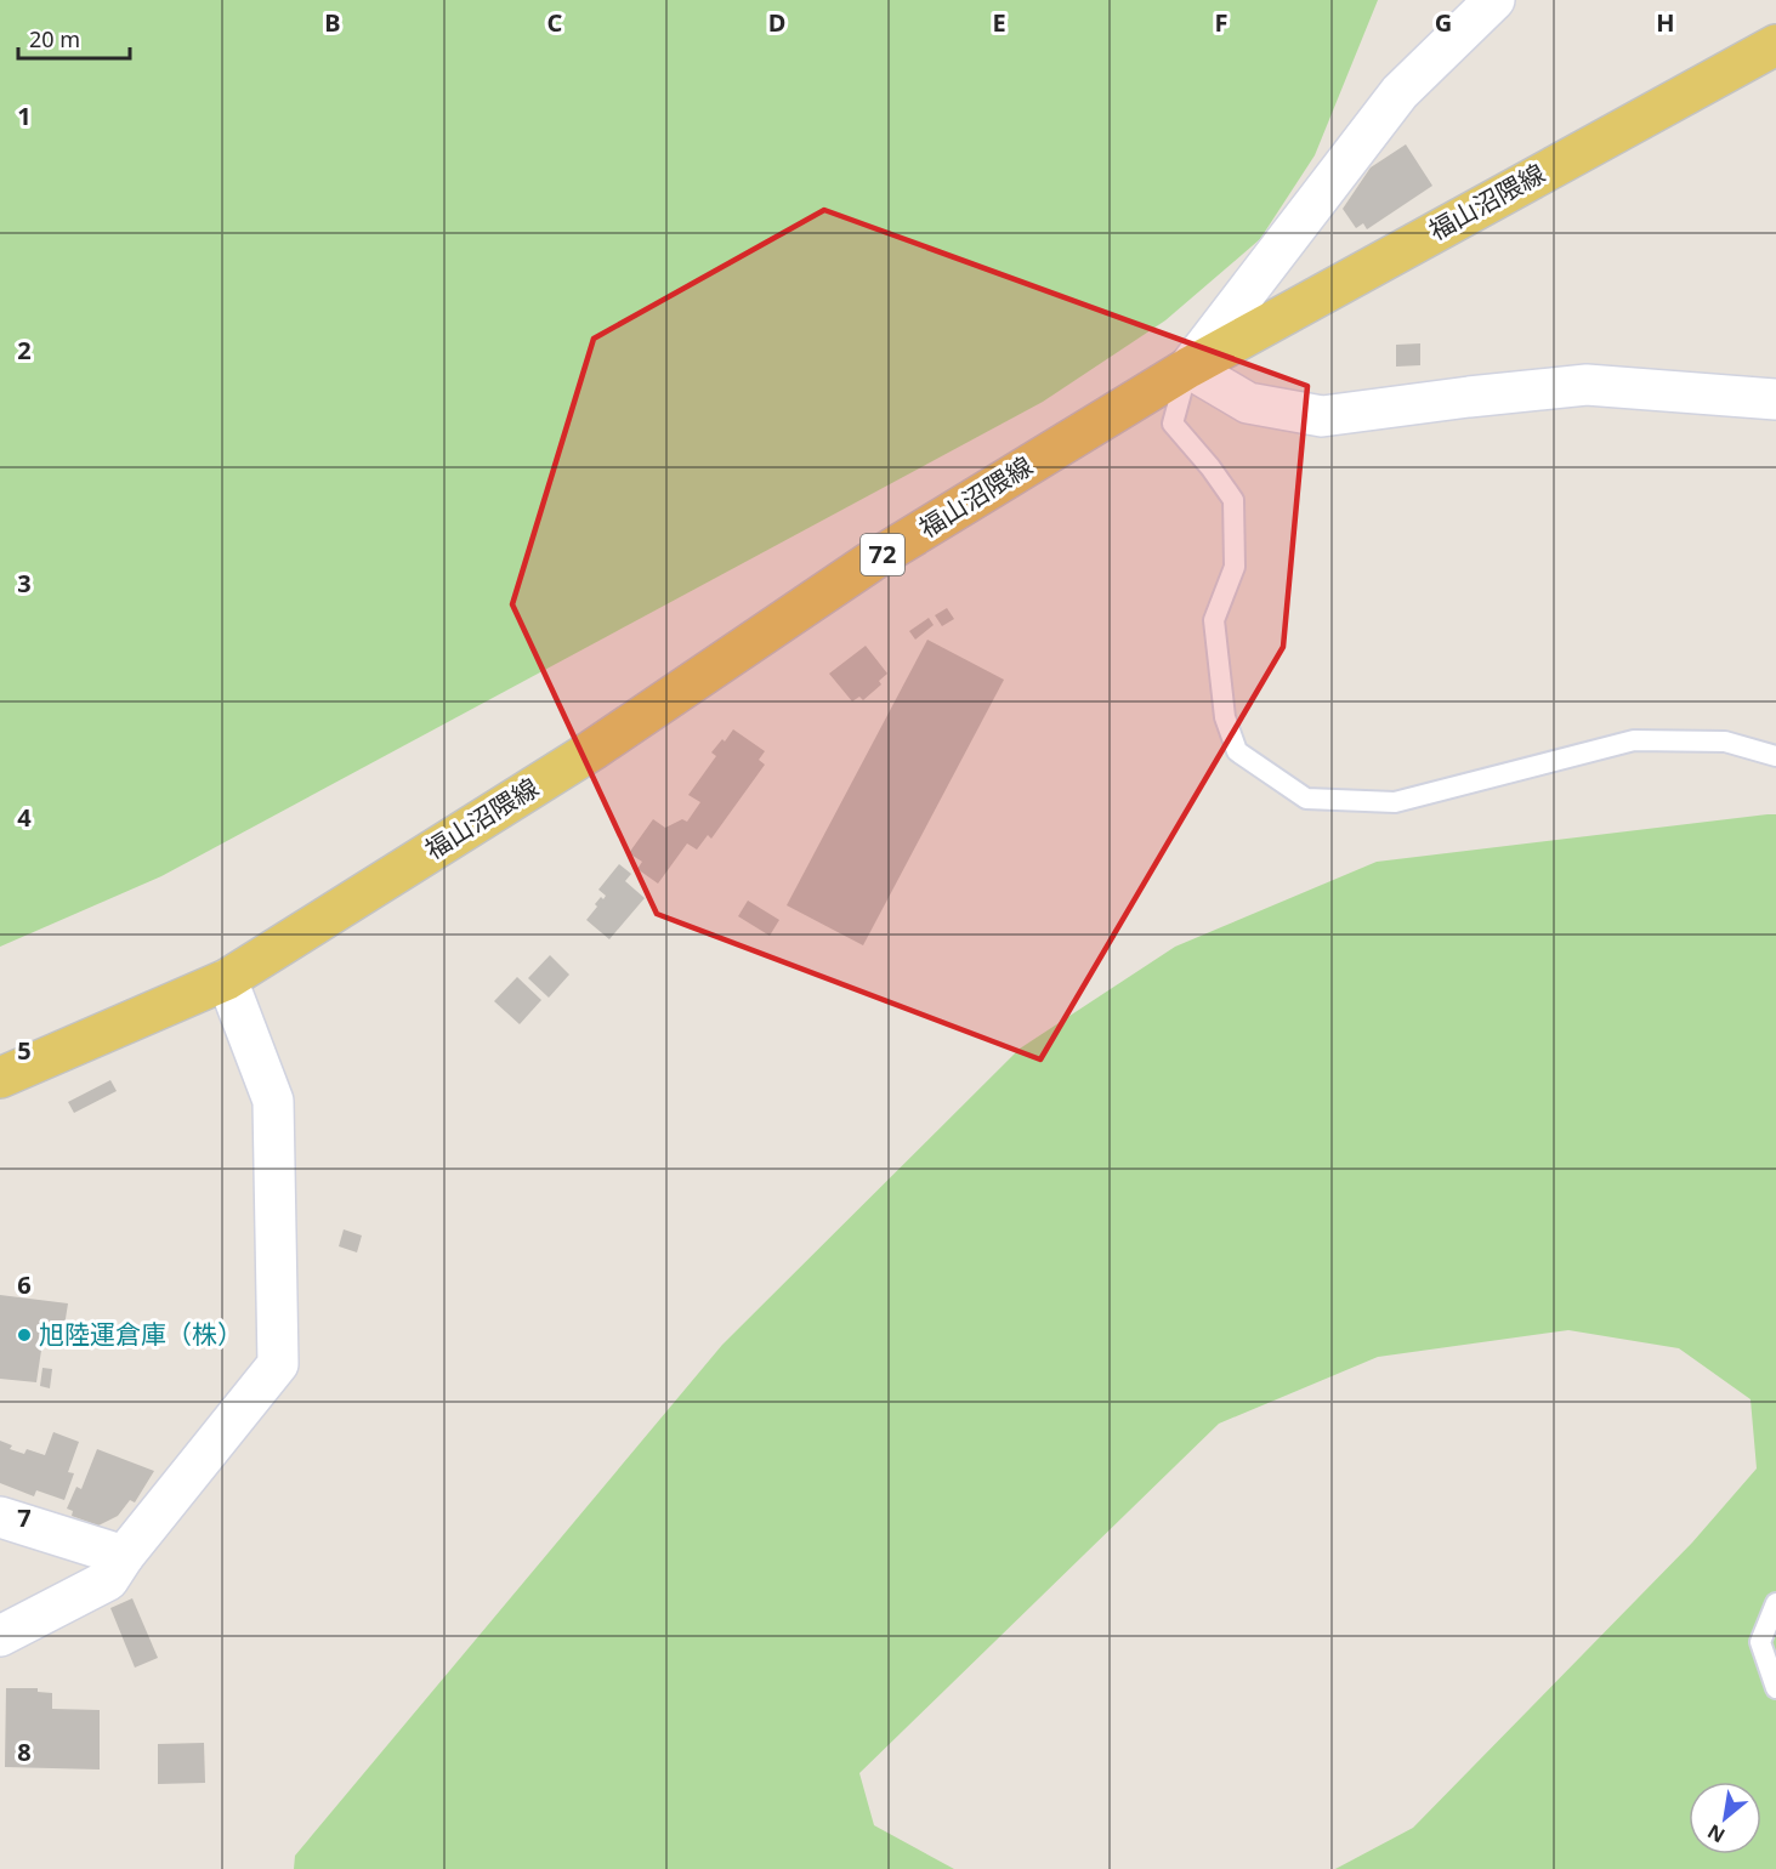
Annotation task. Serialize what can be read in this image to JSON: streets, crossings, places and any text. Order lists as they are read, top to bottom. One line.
{"streets":{"main road":["福山沼隈線","72"]},"places":["旭陸運倉庫（株）"],"scale_bar":"20 m","north":"bottom left","grid":{"columns":["B","C","D","E","F","G","H"],"rows":["1","2","3","4","5","6","7","8"]}}
